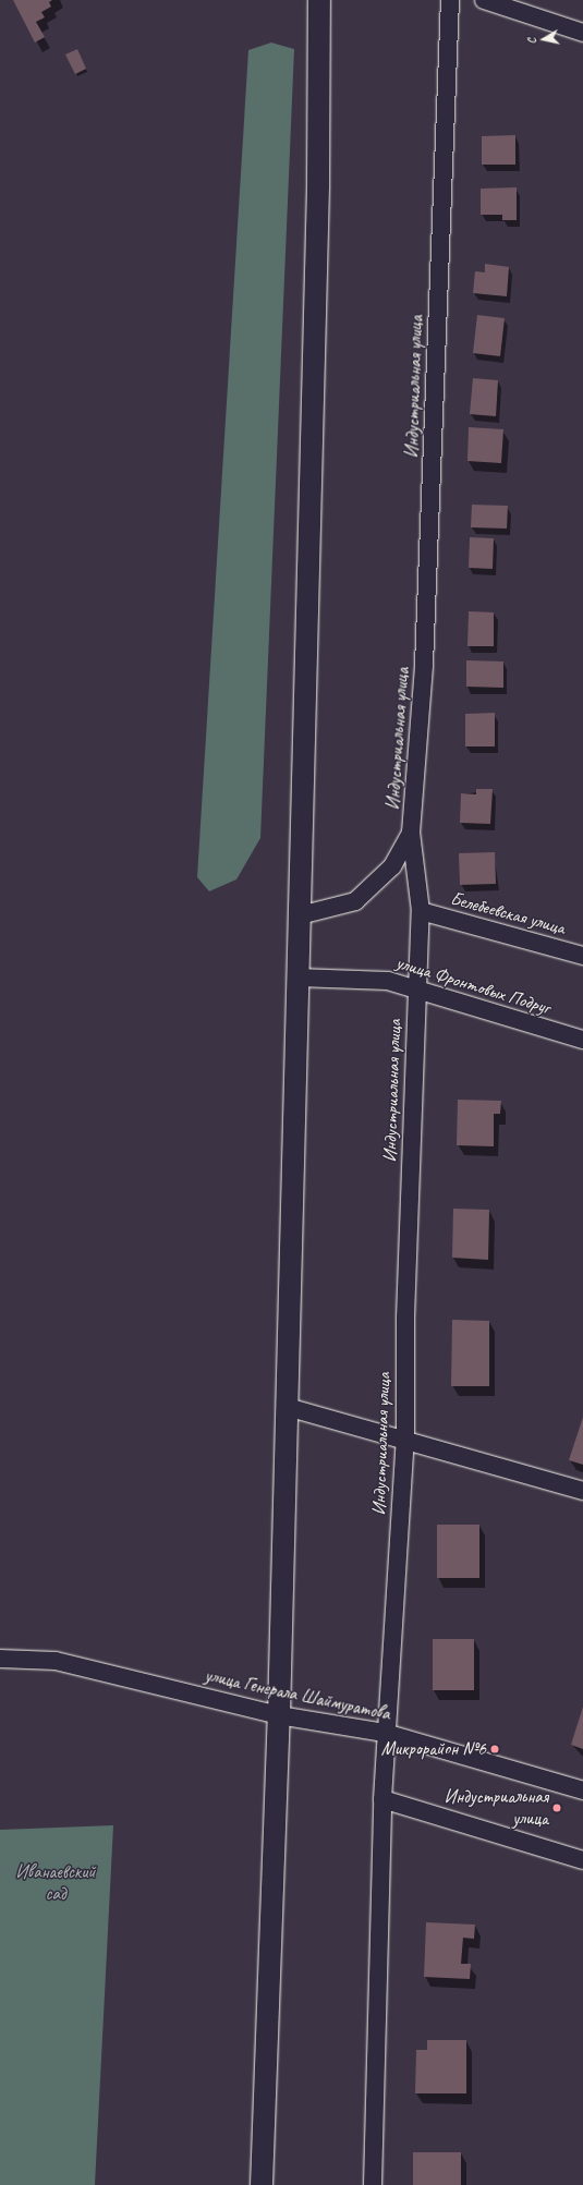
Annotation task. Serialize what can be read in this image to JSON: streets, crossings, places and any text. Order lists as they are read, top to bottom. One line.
{"streets":{"street":["Индустриальная улица","Белебеевская улица","улица Фронтовых Подруг","улица Генерала Шаймуратова"]},"crossings":[["Индустриальная улица","Белебеевская улица"],["Индустриальная улица","улица Фронтовых Подруг"],["Индустриальная улица","улица Генерала Шаймуратова"]],"parks":["Иванаевский сад"],"places":["Микрорайон №6","Индустриальная улица"],"north":"left"}
